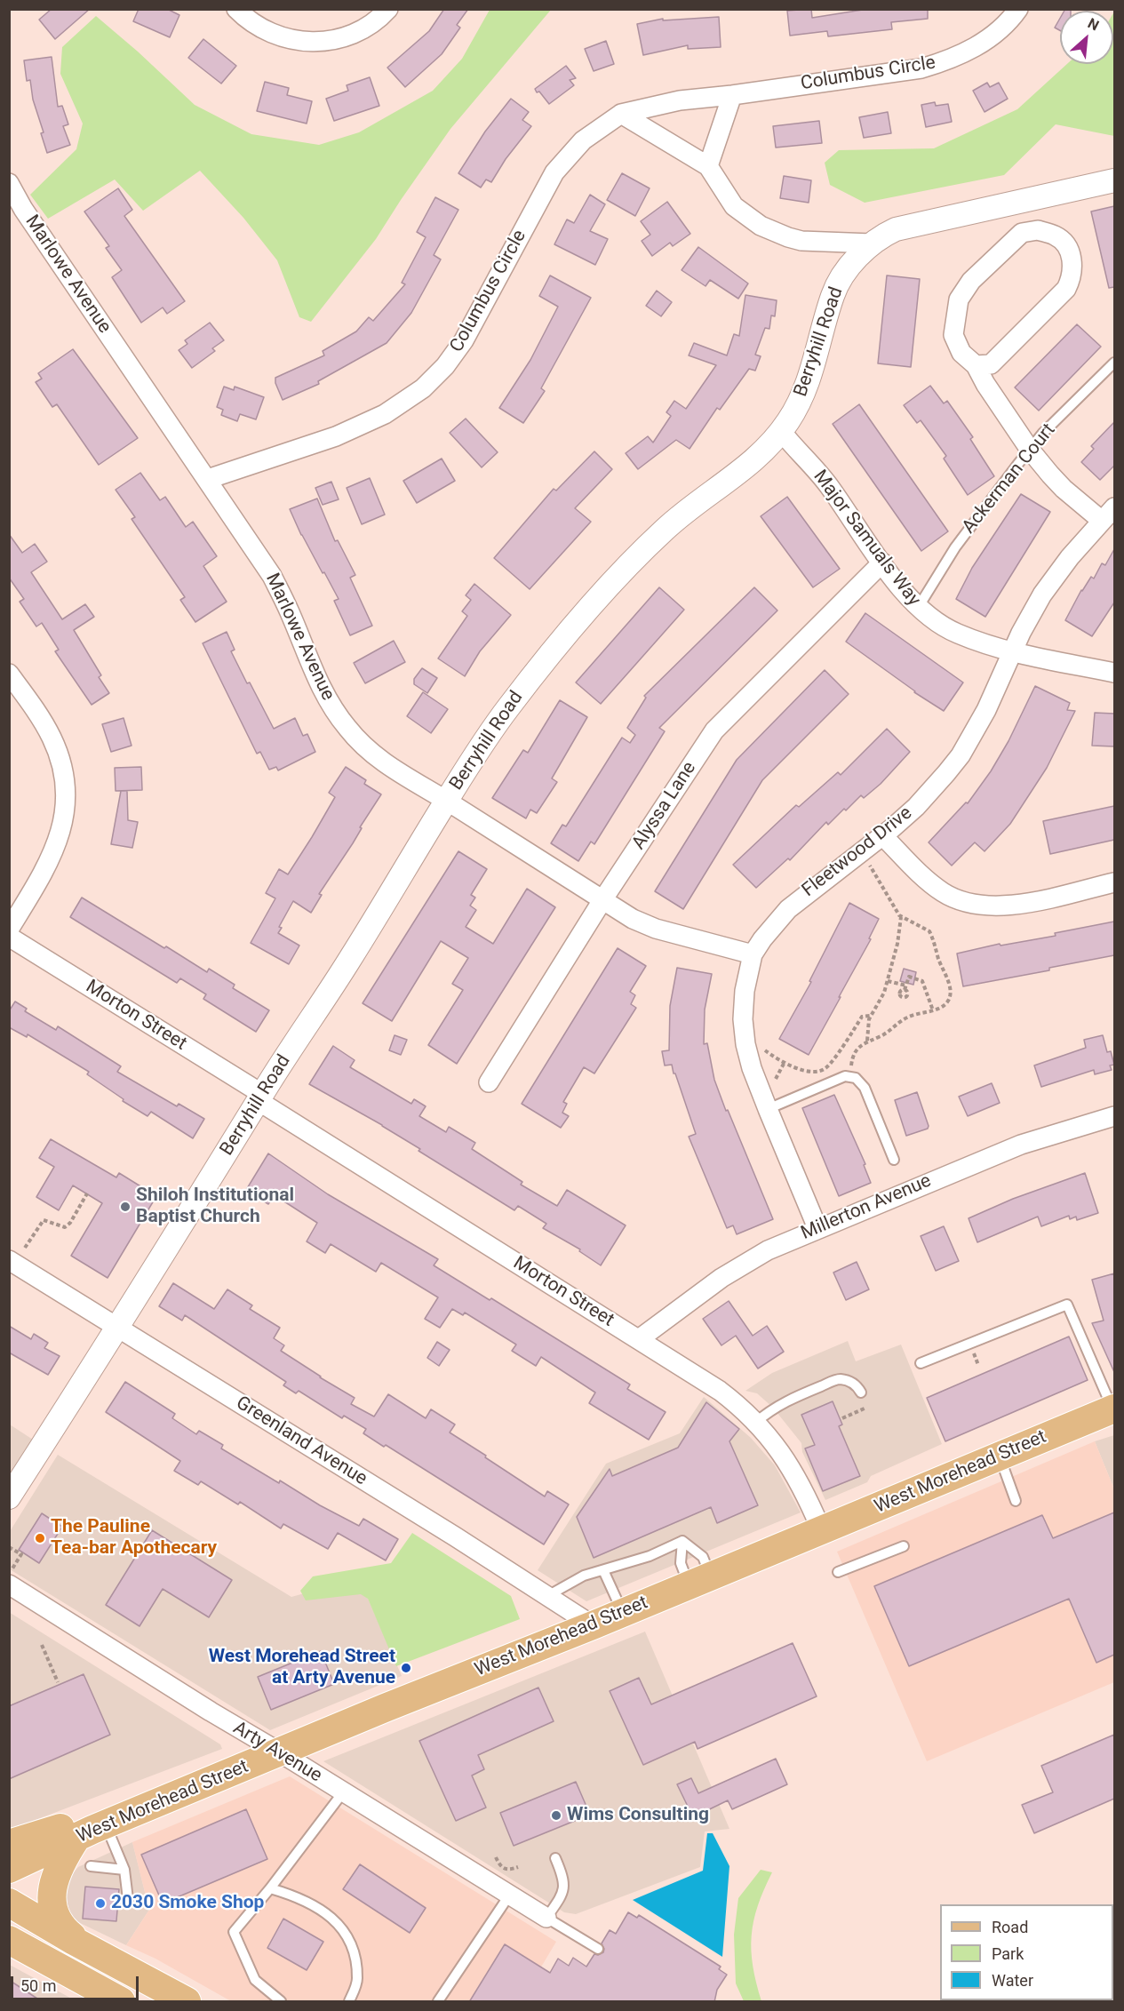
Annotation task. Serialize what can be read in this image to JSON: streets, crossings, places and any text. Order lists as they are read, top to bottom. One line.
{"streets":{"main road":["West Morehead Street"],"street":["Columbus Circle","Marlowe Avenue","Berryhill Road","Major Samuals Way","Alyssa Lane","Fleetwood Drive","Morton Street","Millerton Avenue","Greenland Avenue","Arty Avenue"],"lane":["Ackerman Court"]},"crossings":[["Columbus Circle","Marlowe Avenue"],["Marlowe Avenue","Berryhill Road"],["Marlowe Avenue","Alyssa Lane"],["Marlowe Avenue","Fleetwood Drive"],["Berryhill Road","Major Samuals Way"],["Berryhill Road","Morton Street"],["Berryhill Road","Greenland Avenue"],["Ackerman Court","Major Samuals Way"],["Major Samuals Way","Alyssa Lane"],["Major Samuals Way","Fleetwood Drive"],["Fleetwood Drive","Millerton Avenue"],["Morton Street","Millerton Avenue"],["Morton Street","West Morehead Street"],["Greenland Avenue","West Morehead Street"],["West Morehead Street","Arty Avenue"]],"places":["Shiloh Institutional Baptist Church","The Pauline Tea-bar Apothecary","West Morehead Street at Arty Avenue","Wims Consulting","2030 Smoke Shop"],"legend":["Road","Park","Water"],"scale_bar":"50 m","north":"top right"}
